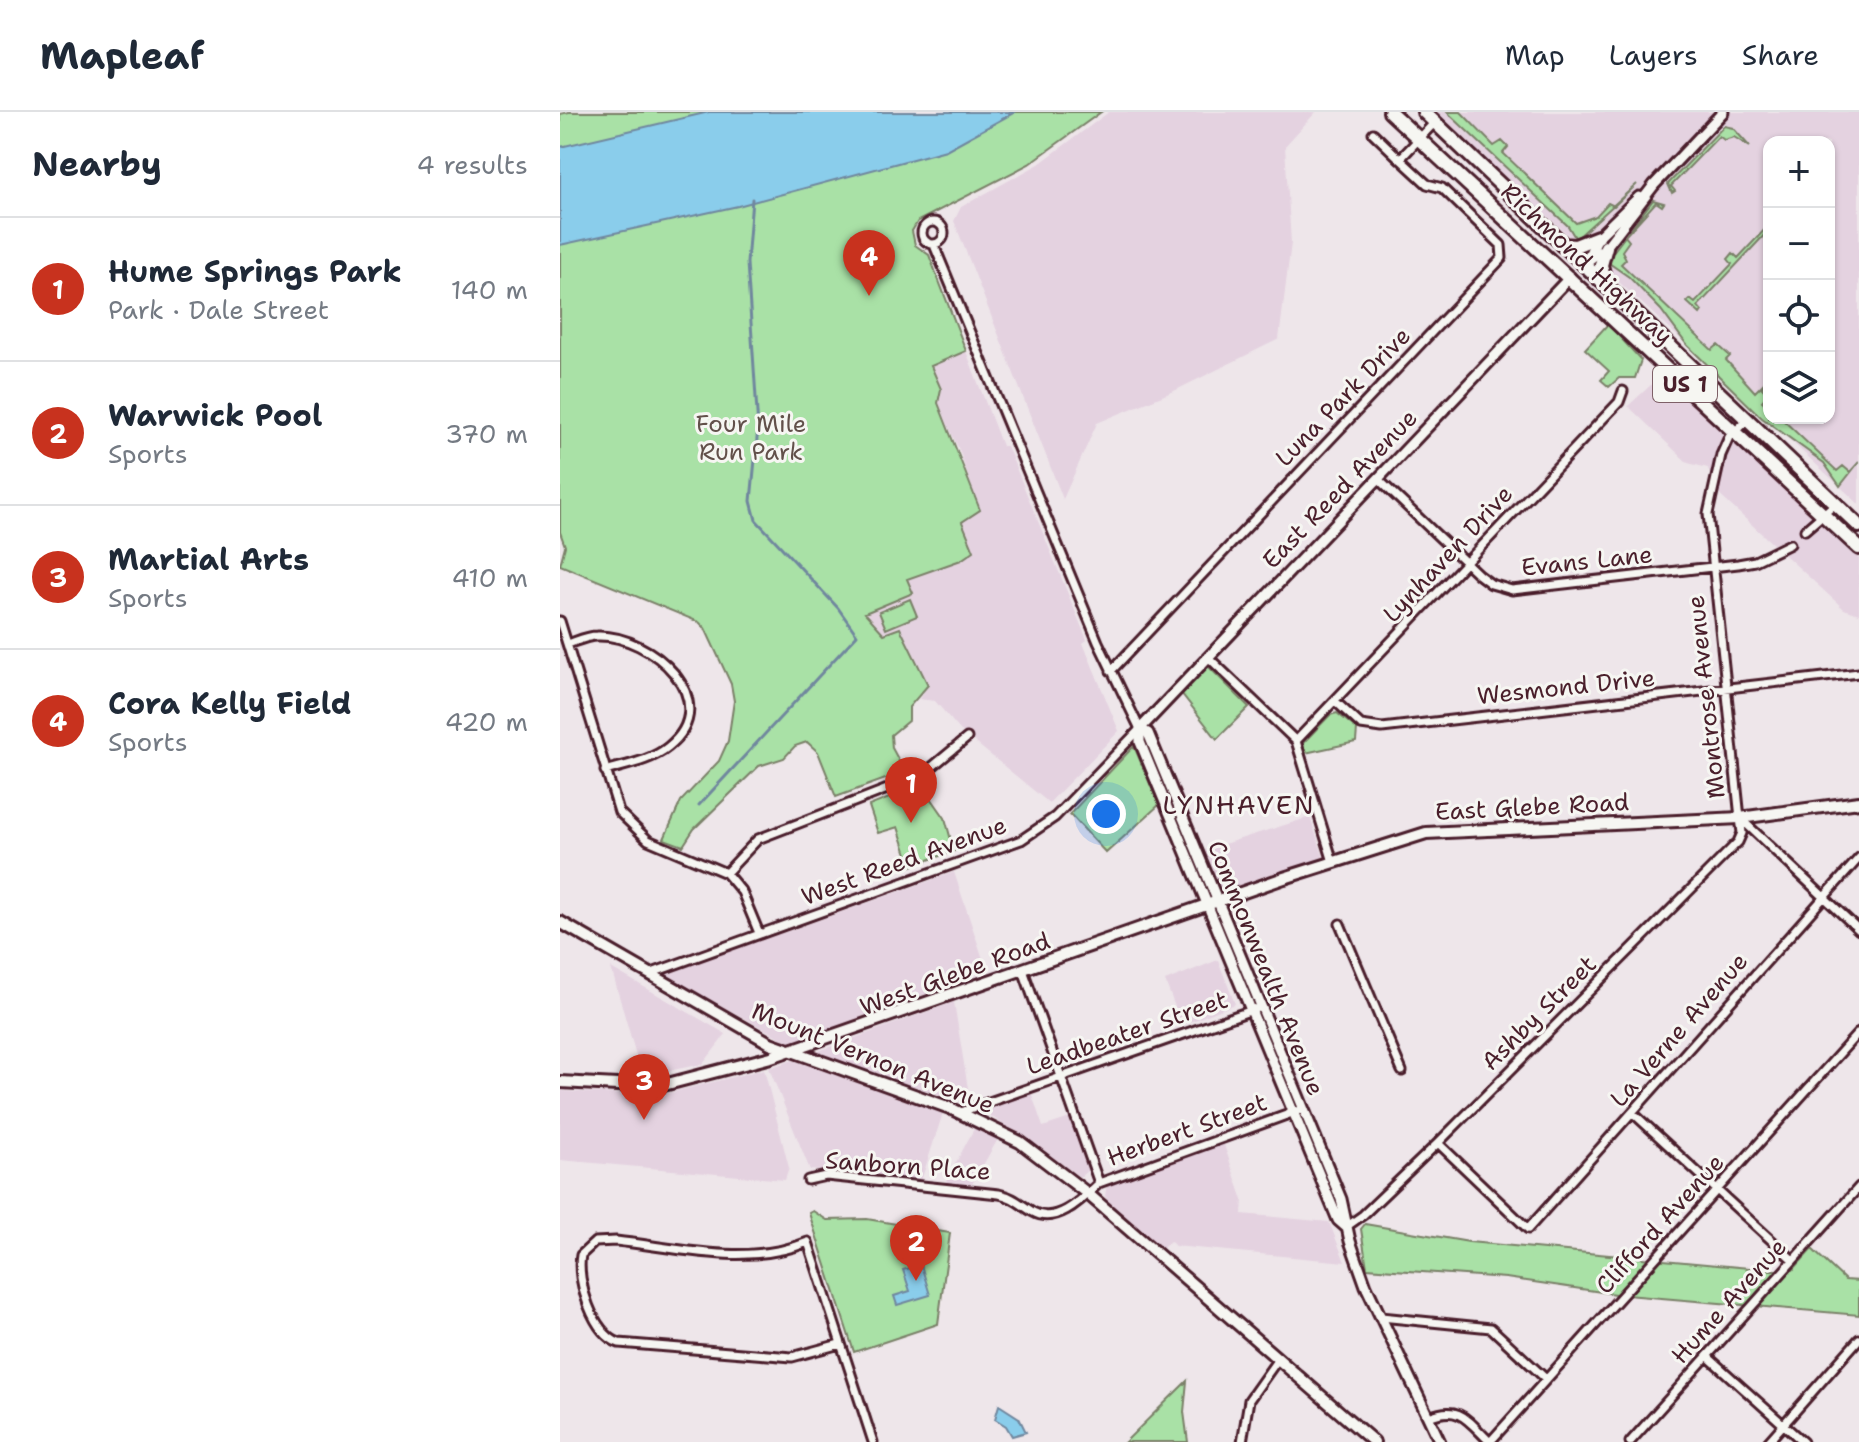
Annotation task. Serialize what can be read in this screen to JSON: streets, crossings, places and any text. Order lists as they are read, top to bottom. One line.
{"streets":{"highway":["Richmond Highway","US 1"],"main road":["East Glebe Road","West Glebe Road","Mount Vernon Avenue"],"street":["Luna Park Drive","East Reed Avenue","Lynhaven Drive","Evans Lane","Wesmond Drive","Montrose Avenue","West Reed Avenue","Commonwealth Avenue","Ashby Street","La Verne Avenue","Leadbeater Street","Herbert Street","Sanborn Place","Clifford Avenue","Hume Avenue"]},"crossings":[["Richmond Highway","East Reed Avenue"],["Richmond Highway","Montrose Avenue"],["Luna Park Drive","Commonwealth Avenue"],["East Reed Avenue","Evans Lane"],["East Reed Avenue","West Reed Avenue"],["East Reed Avenue","Commonwealth Avenue"],["Lynhaven Drive","Evans Lane"],["Lynhaven Drive","Wesmond Drive"],["Evans Lane","Montrose Avenue"],["Wesmond Drive","Montrose Avenue"],["Montrose Avenue","East Glebe Road"],["Montrose Avenue","Ashby Street"],["Montrose Avenue","La Verne Avenue"],["East Glebe Road","Commonwealth Avenue"],["East Glebe Road","West Glebe Road"],["East Glebe Road","Ashby Street"],["West Reed Avenue","Commonwealth Avenue"],["West Reed Avenue","Mount Vernon Avenue"],["Commonwealth Avenue","West Glebe Road"],["Commonwealth Avenue","Ashby Street"],["Commonwealth Avenue","Leadbeater Street"],["Commonwealth Avenue","Herbert Street"],["West Glebe Road","Mount Vernon Avenue"],["Ashby Street","La Verne Avenue"],["Leadbeater Street","Mount Vernon Avenue"],["Mount Vernon Avenue","Herbert Street"],["Mount Vernon Avenue","Sanborn Place"],["Herbert Street","Sanborn Place"]],"districts":["LYNHAVEN"],"parks":["Four Mile Run Park"],"page":{"header":"Mapleaf","nav":["Map","Layers","Share"],"heading":["Nearby","4 results"],"map_buttons":["+","−"],"list":[{"mark":"1","name":"Hume Springs Park","note":"Park · Dale Street","value":"140 m"},{"mark":"2","name":"Warwick Pool","note":"Sports","value":"370 m"},{"mark":"3","name":"Martial Arts","note":"Sports","value":"410 m"},{"mark":"4","name":"Cora Kelly Field","note":"Sports","value":"420 m"}],"pins":["4","1","3","2"]}}
